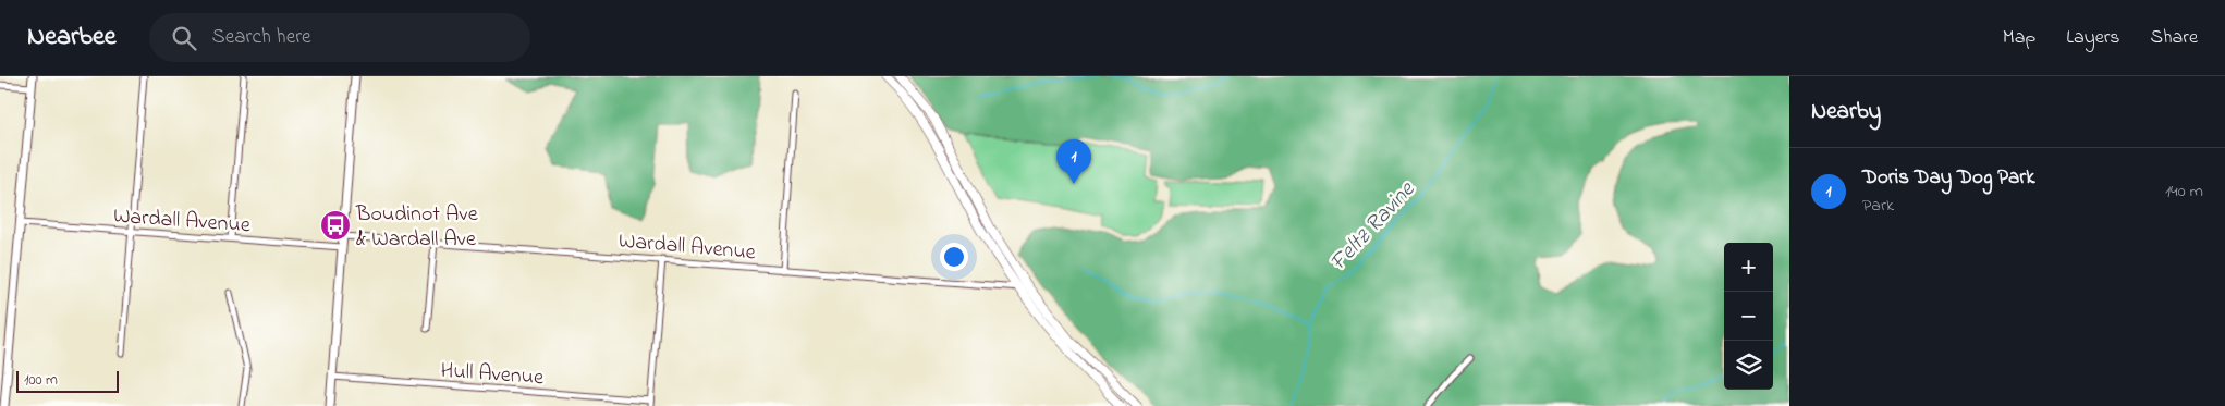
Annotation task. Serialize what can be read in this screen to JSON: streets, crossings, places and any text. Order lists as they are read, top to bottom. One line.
{"streets":{"street":["Wardall Avenue","Hull Avenue"]},"water":["Feltz Ravine"],"places":{"bus stop":["Boudinot Ave & Wardall Ave"]},"scale_bar":"100 m","page":{"header":"Nearbee","search":"Search here","nav":["Map","Layers","Share"],"heading":"Nearby","pins":"1","list":[{"mark":"1","name":"Doris Day Dog Park","note":"Park","value":"140 m"}],"map_buttons":["+","−"],"scale":"100 m"}}
